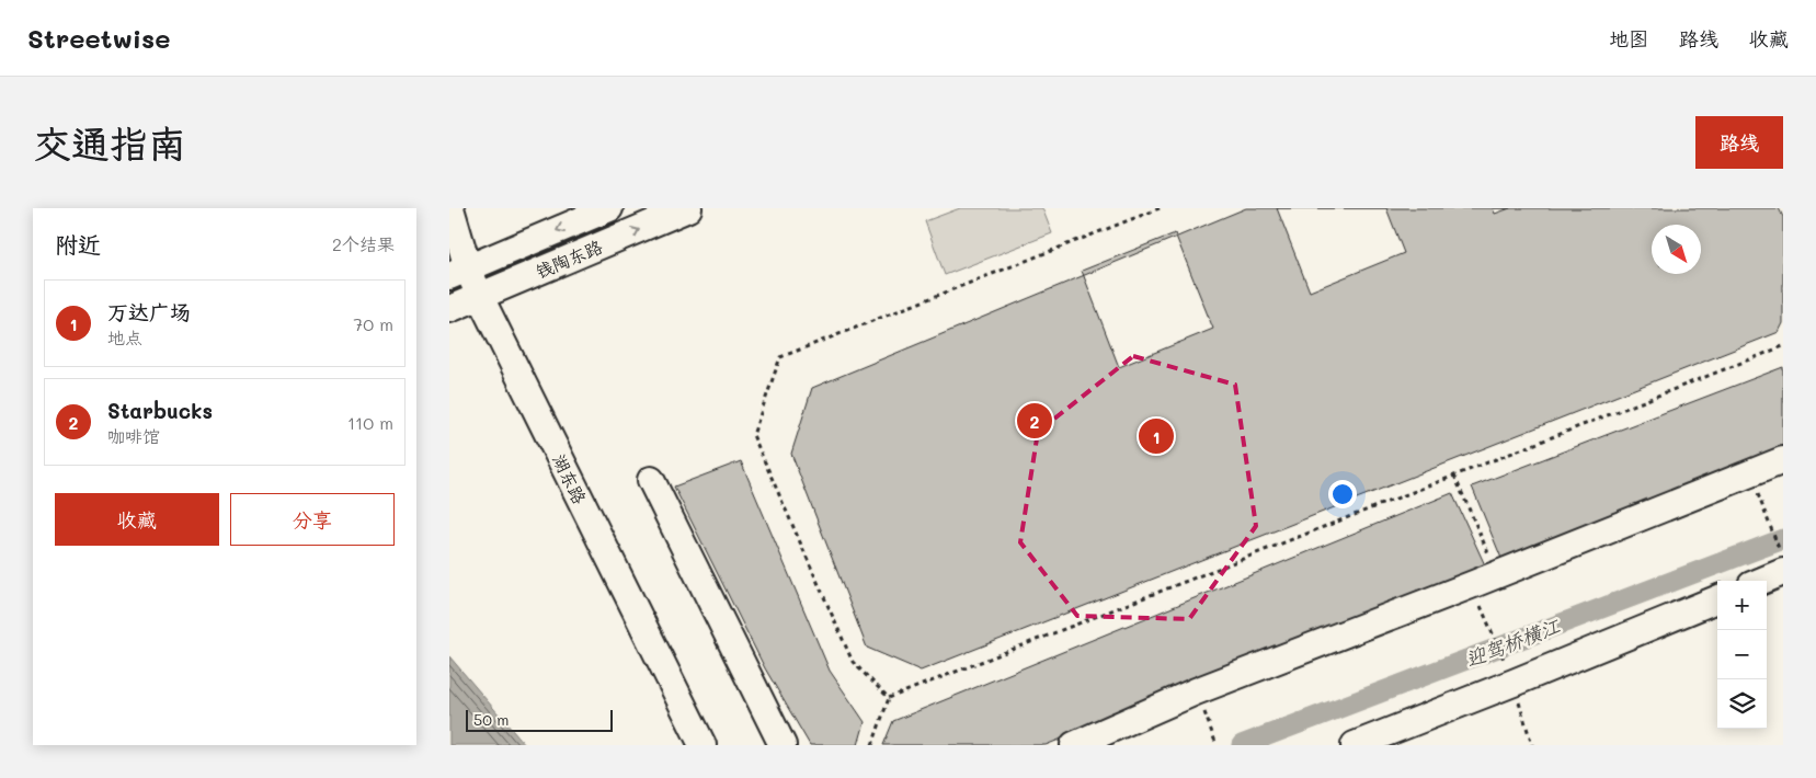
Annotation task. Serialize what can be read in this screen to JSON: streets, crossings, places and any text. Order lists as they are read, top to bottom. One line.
{"streets":{"street":["钱陶东路","湖东路"]},"crossings":[["钱陶东路","湖东路"]],"water":["迎驾桥横江"],"scale_bar":"50 m","north":"bottom right","page":{"header":"Streetwise","nav":["地图","路线","收藏"],"buttons":["路线",["收藏","分享"]],"title":"交通指南","heading":["附近","2个结果"],"list":[{"mark":"1","name":"万达广场","note":"地点","value":"70 m"},{"mark":"2","name":"Starbucks","note":"咖啡馆","value":"110 m"}],"pins":["2","1"],"map_buttons":["+","−"],"scale":"50 m"}}
